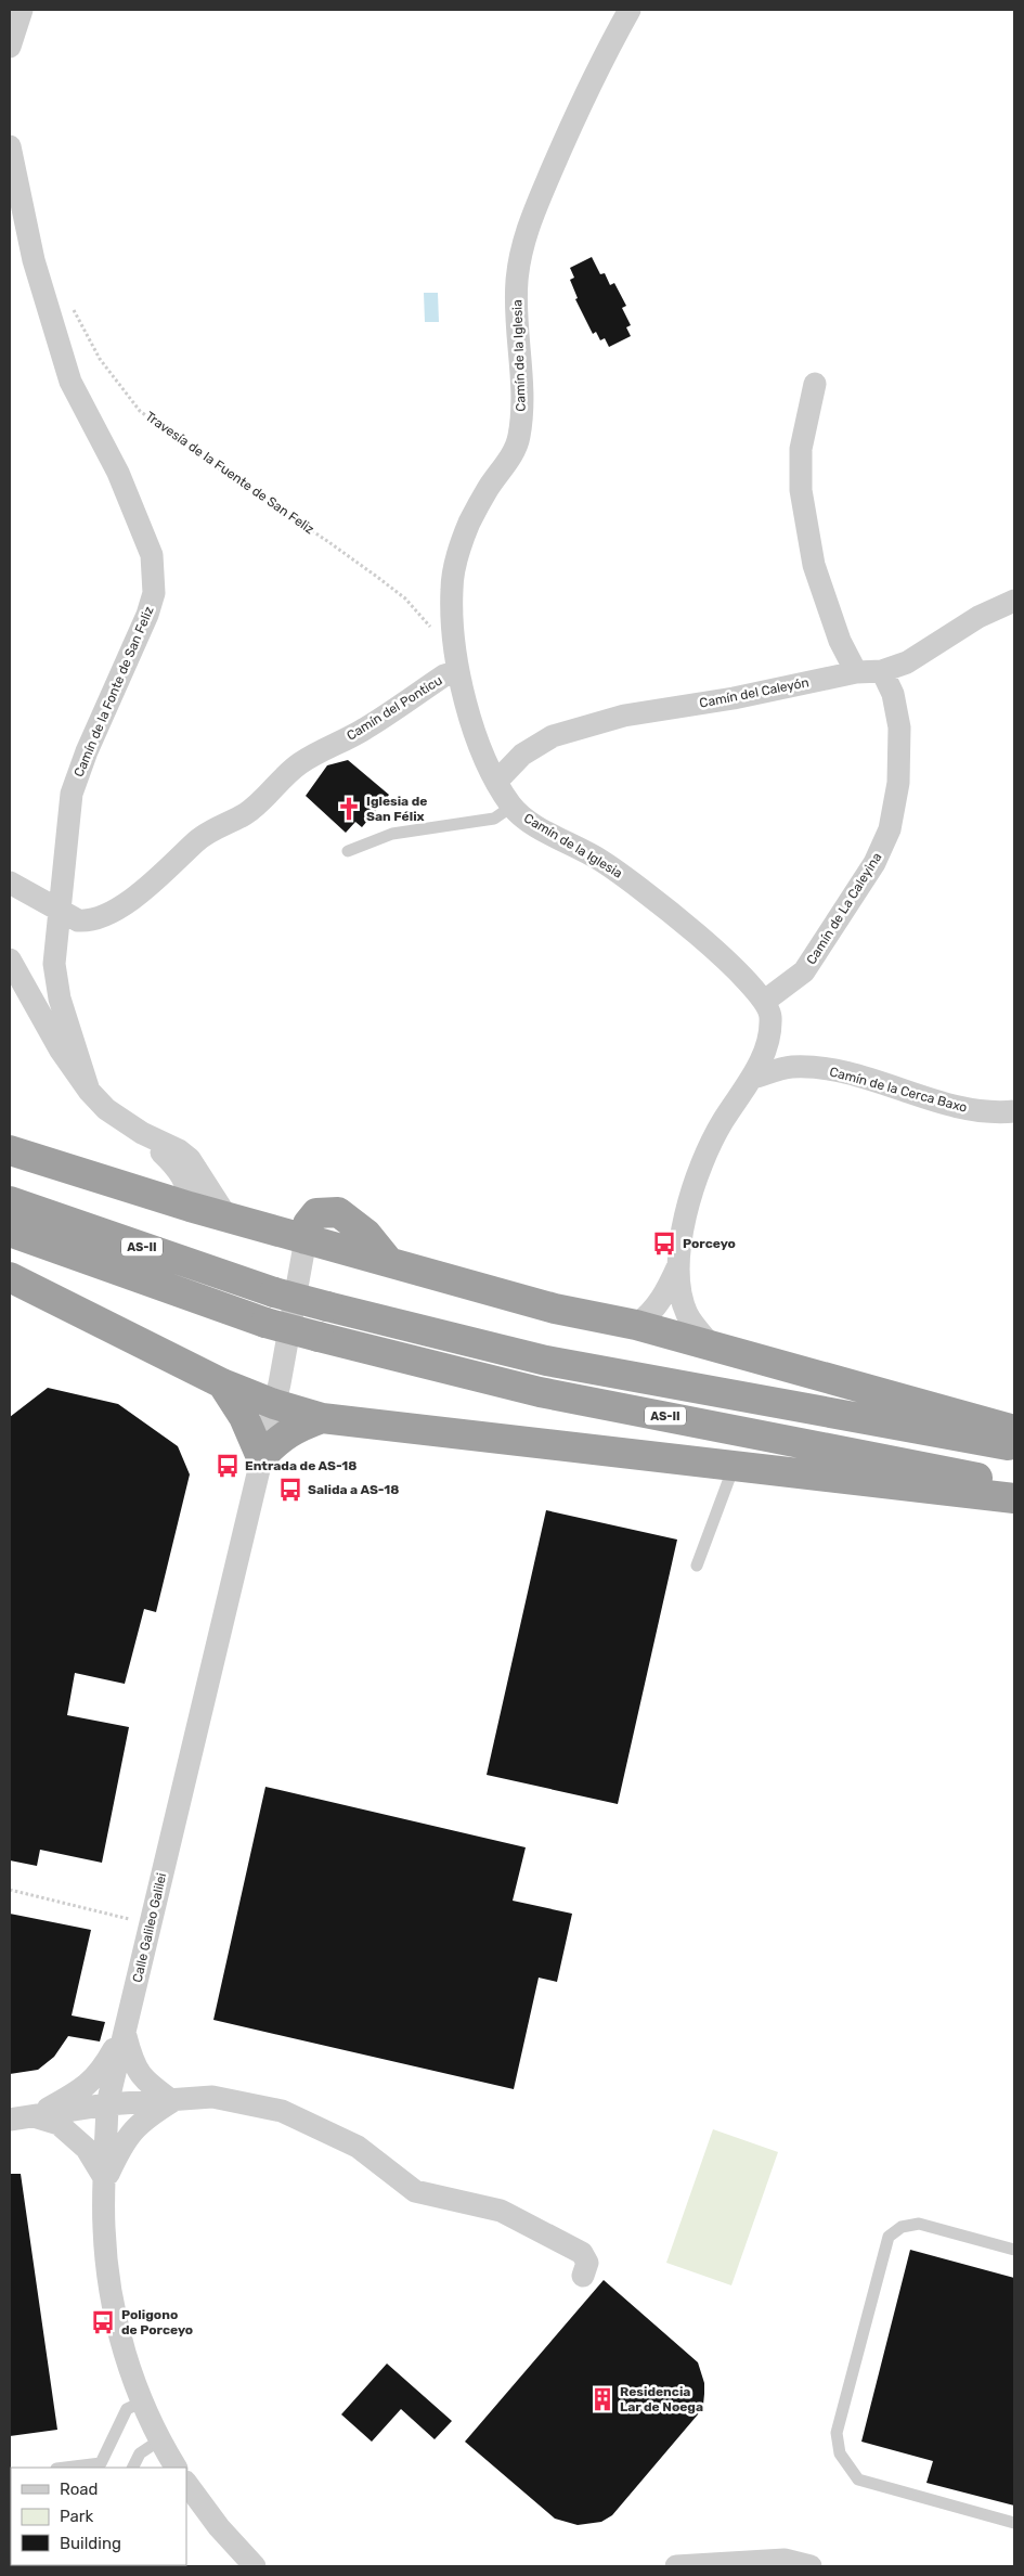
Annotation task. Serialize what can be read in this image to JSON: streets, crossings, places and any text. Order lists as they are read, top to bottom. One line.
{"streets":{"highway":["AS-II"],"street":["Camín de la Iglesia","Camín de la Fonte de San Feliz","Camín del Caleyón","Camín del Ponticu","Camín de La Caleyina","Camín de la Cerca Baxo","Calle Galileo Galilei"],"path":["Travesía de la Fuente de San Feliz"]},"crossings":[["Camín de la Iglesia","Camín del Caleyón"],["Camín de la Iglesia","Camín del Ponticu"],["Camín de la Iglesia","Camín de La Caleyina"],["Camín de la Fonte de San Feliz","Camín del Ponticu"],["Camín del Caleyón","Camín de La Caleyina"]],"places":{"church":["Iglesia de San Félix"],"bus stop":["Porceyo","Entrada de AS-18","Salida a AS-18","Poligono de Porceyo"],"building":["Residencia Lar de Noega"]},"legend":["Road","Park","Building"]}
